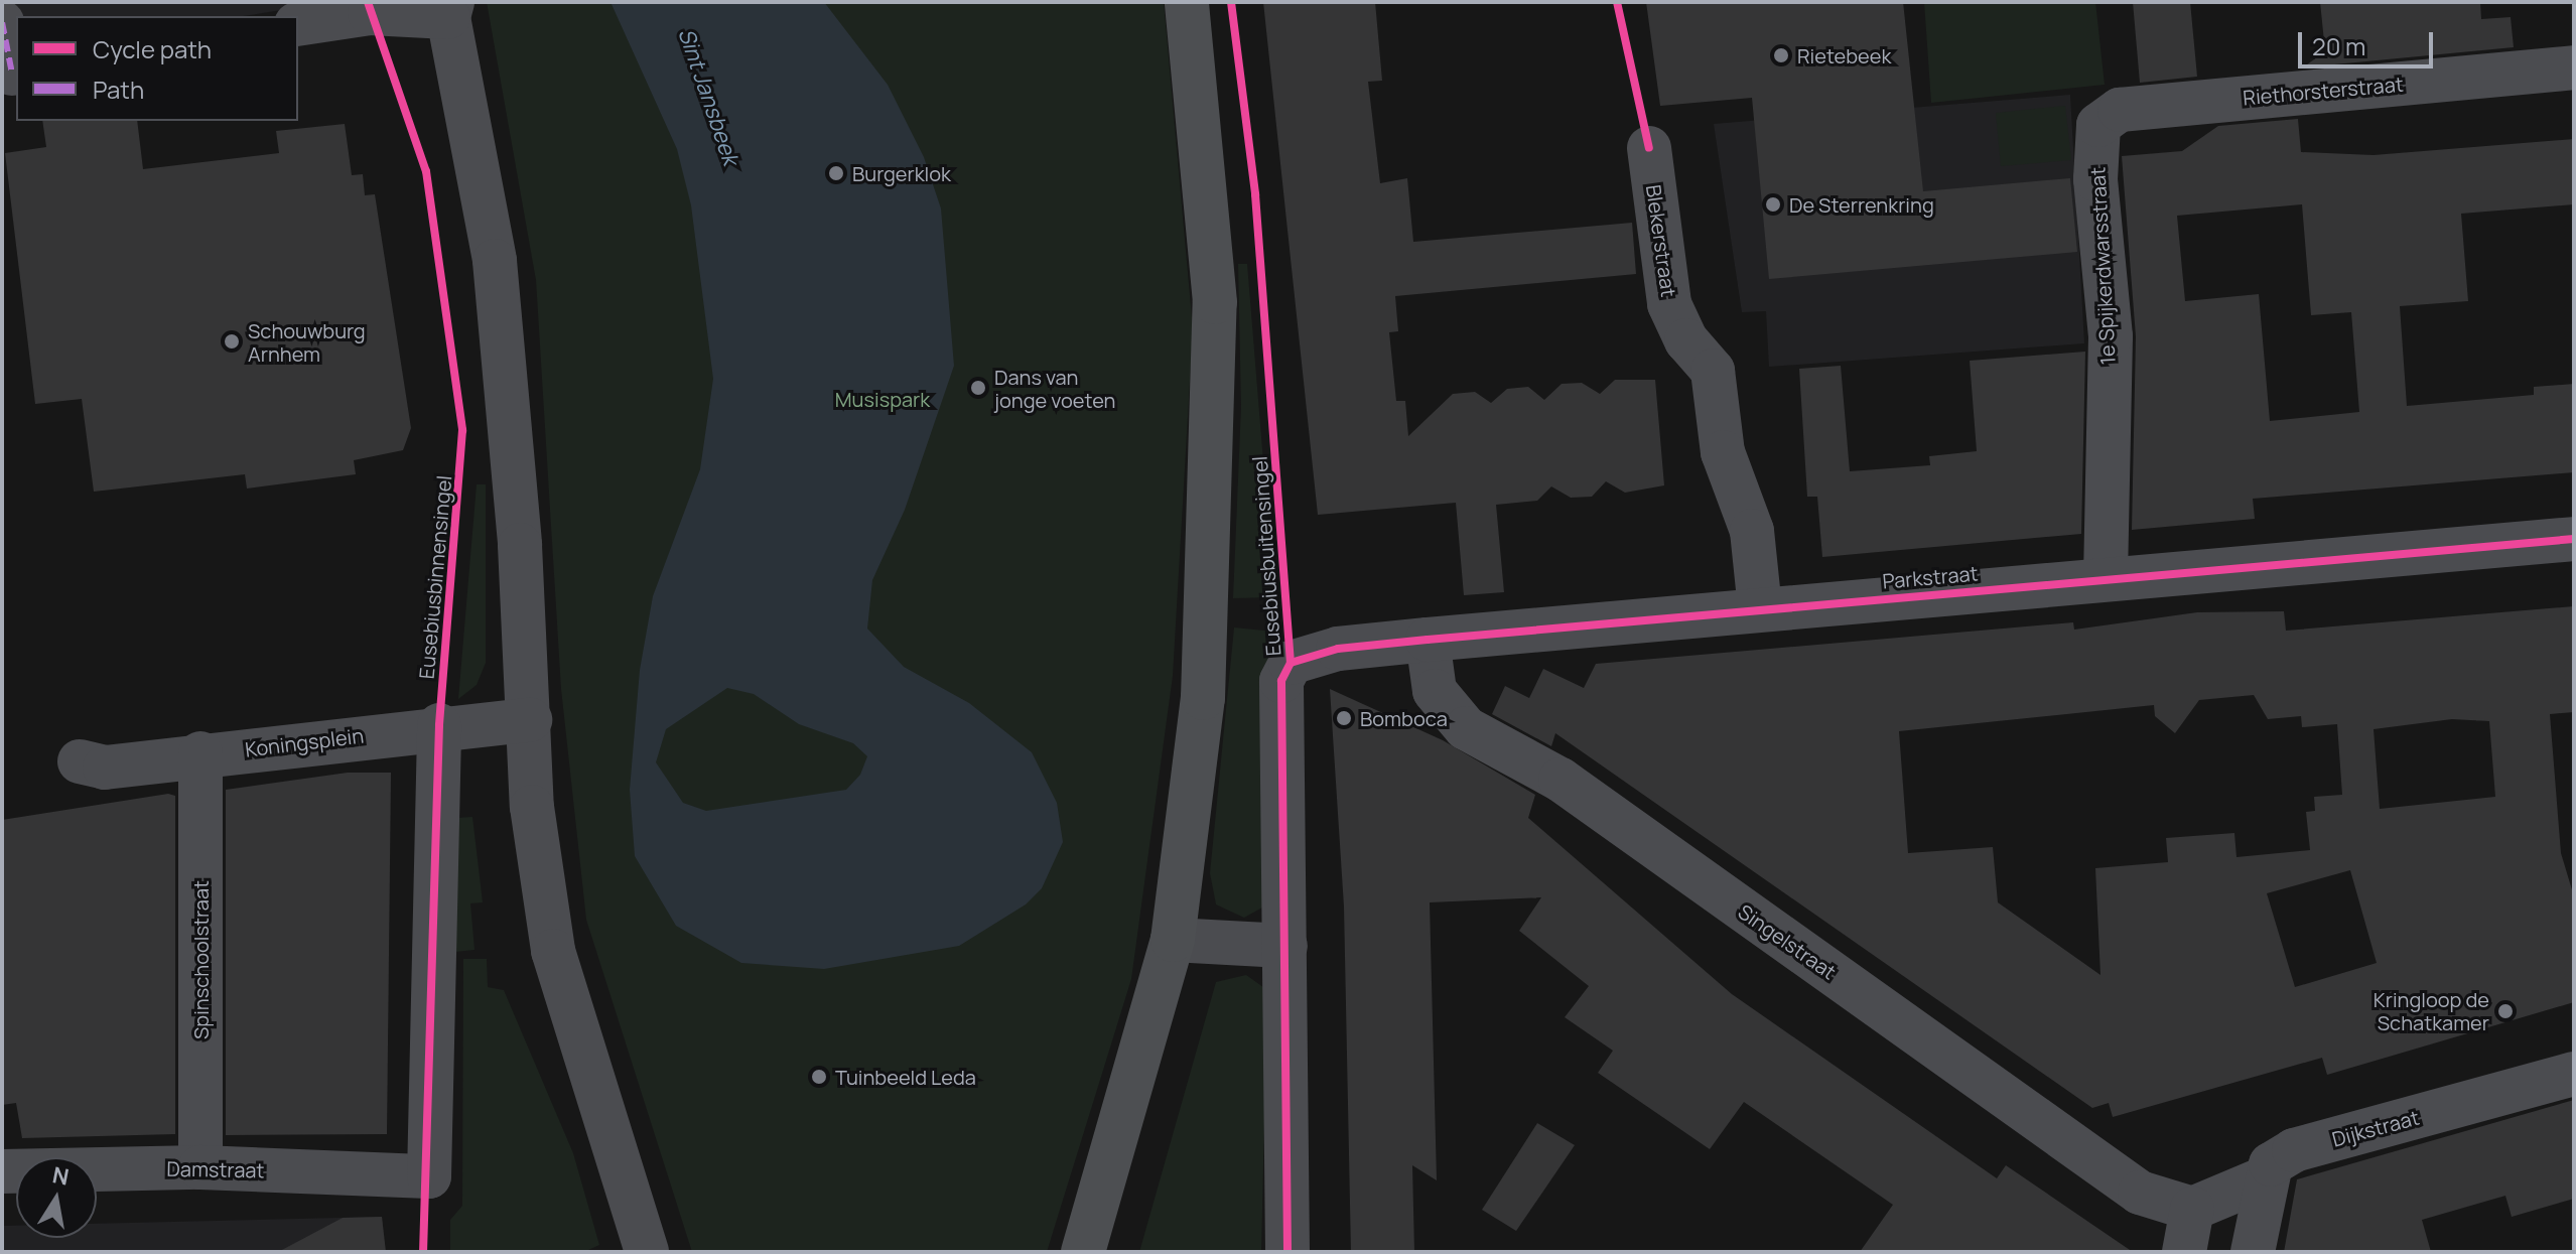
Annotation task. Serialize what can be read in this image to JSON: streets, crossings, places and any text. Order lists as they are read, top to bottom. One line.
{"streets":{"street":["Riethorsterstraat","Blekerstraat","1e Spijkerdwarsstraat","Eusebiusbuitensingel","Parkstraat","Koningsplein","Singelstraat","Spinschoolstraat","Dijkstraat","Damstraat"],"cycle path":["Eusebiusbinnensingel"]},"crossings":[["Riethorsterstraat","1e Spijkerdwarsstraat"],["Blekerstraat","Parkstraat"],["1e Spijkerdwarsstraat","Parkstraat"],["Eusebiusbuitensingel","Parkstraat"],["Parkstraat","Singelstraat"],["Koningsplein","Spinschoolstraat"],["Koningsplein","Damstraat"],["Singelstraat","Dijkstraat"],["Spinschoolstraat","Damstraat"]],"water":["Sint Jansbeek"],"parks":["Musispark"],"places":["Rietebeek","Burgerklok","De Sterrenkring","Schouwburg Arnhem","Dans van jonge voeten","Bomboca","Kringloop de Schatkamer","Tuinbeeld Leda"],"legend":["Cycle path","Path"],"scale_bar":"20 m","north":"top"}
